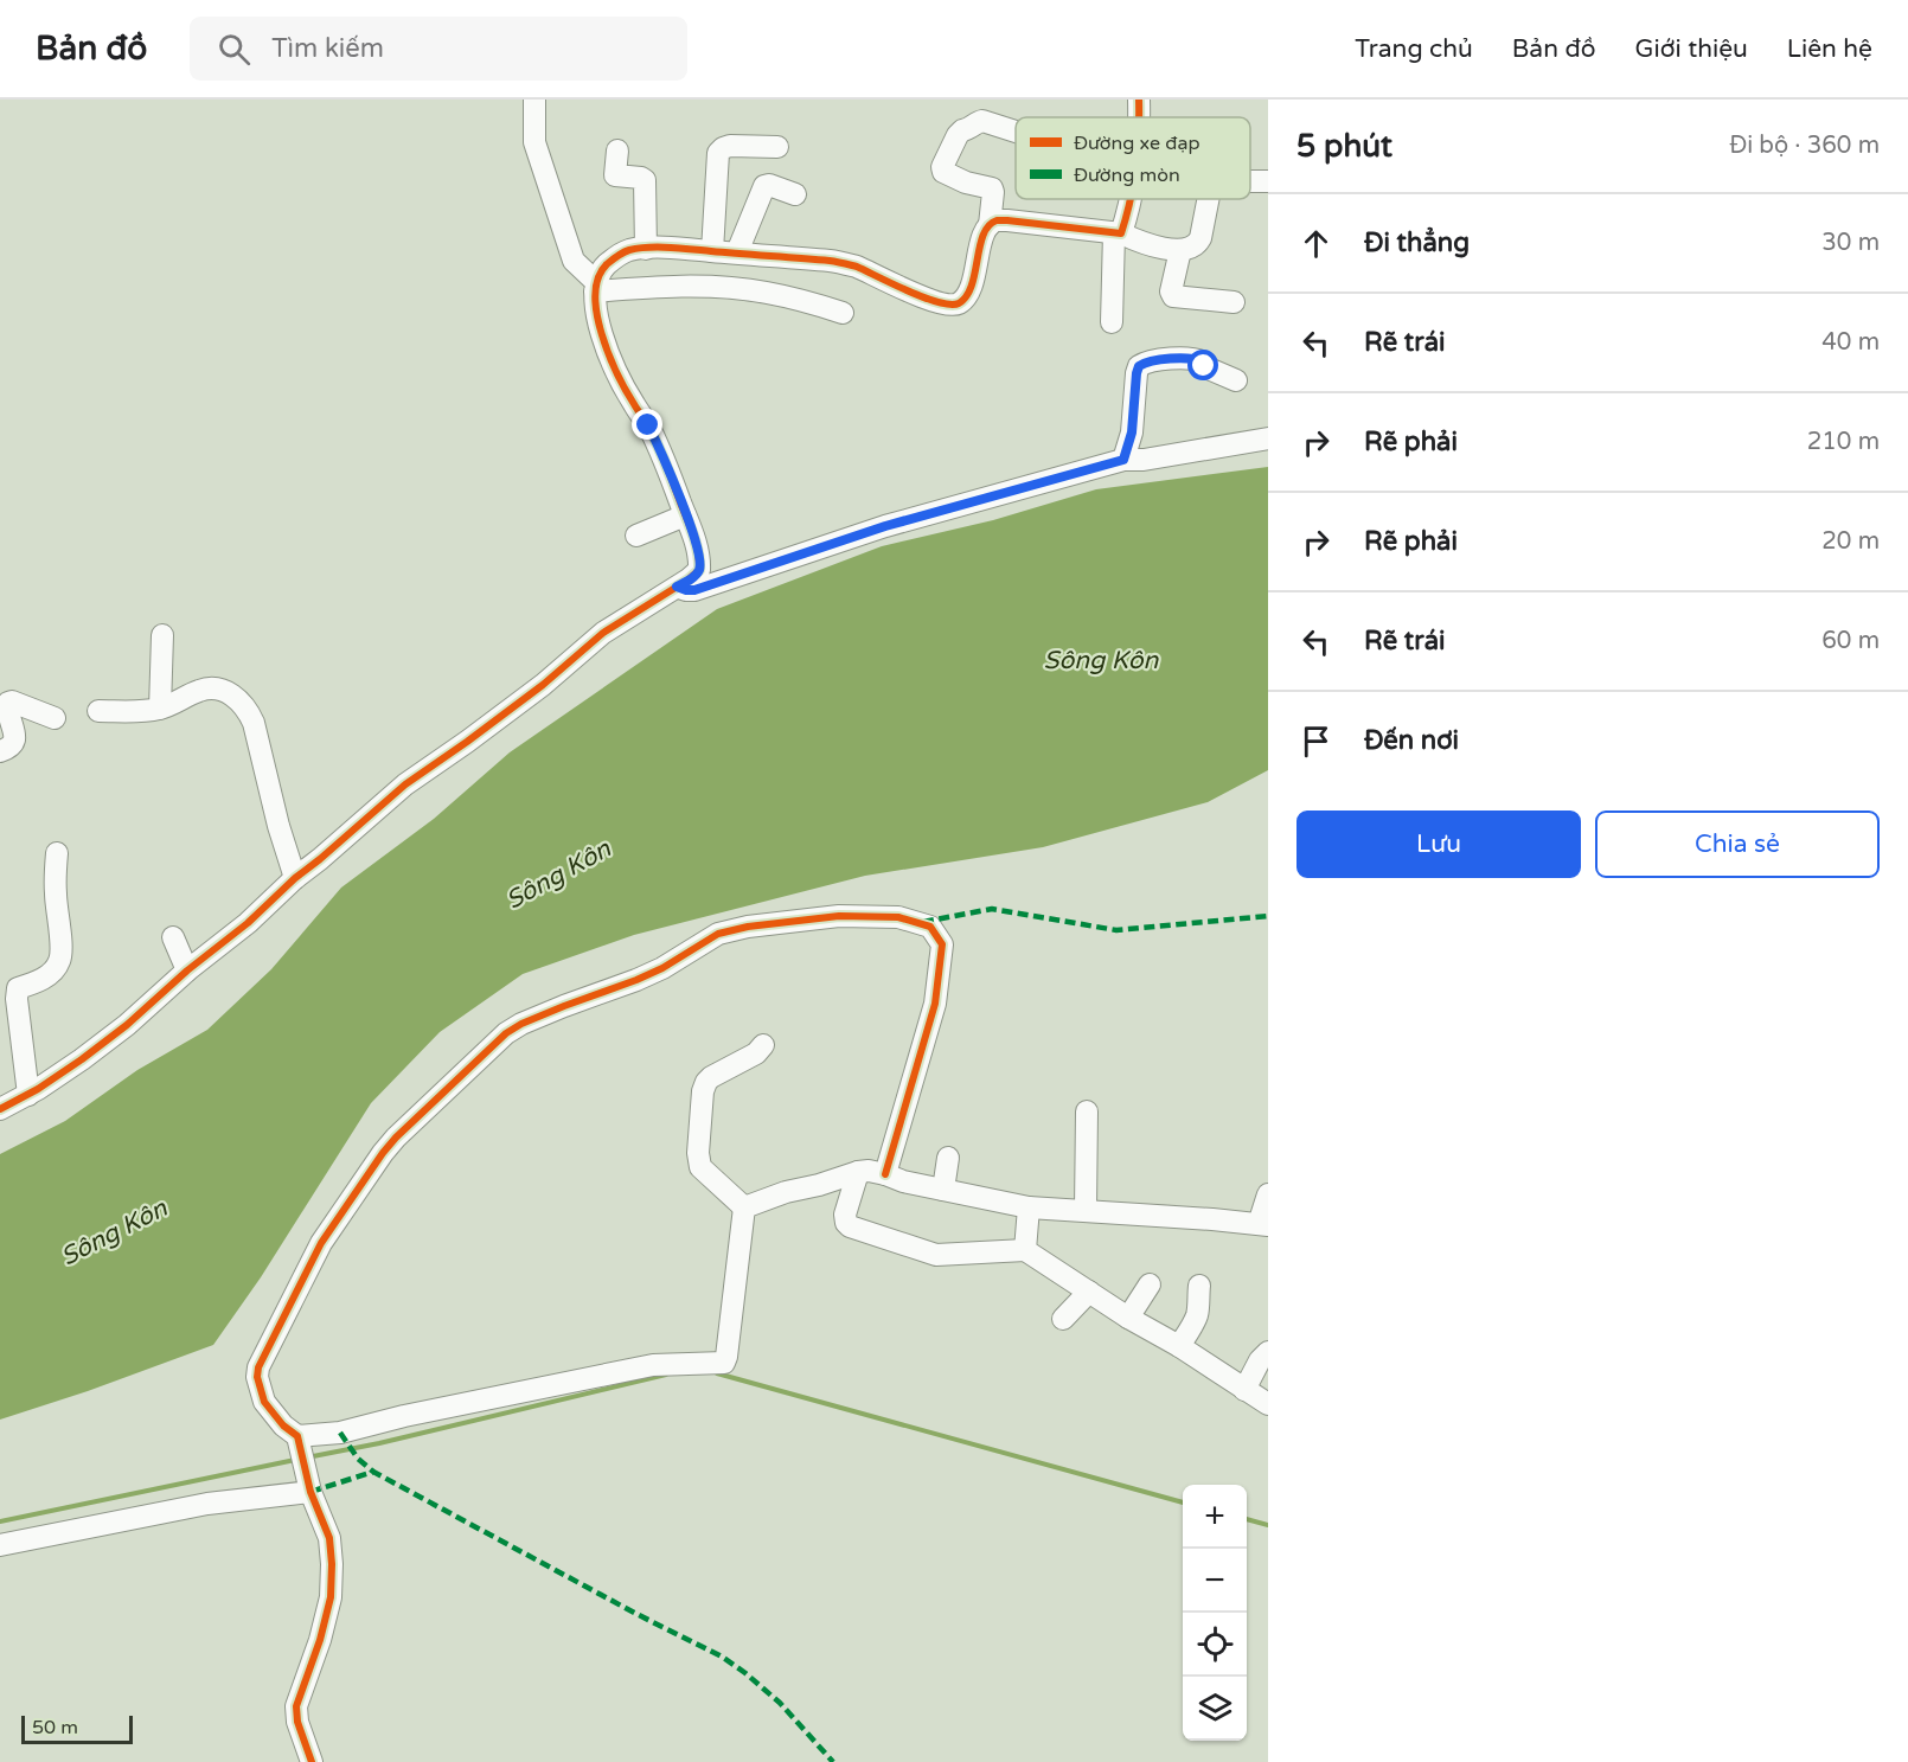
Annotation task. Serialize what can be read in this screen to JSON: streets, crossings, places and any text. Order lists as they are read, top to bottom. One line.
{"water":["Sông Kôn"],"legend":["Đường xe đạp","Đường mòn"],"scale_bar":"50 m","page":{"header":"Bản đồ","search":"Tìm kiếm","nav":["Trang chủ","Bản đồ","Giới thiệu","Liên hệ"],"heading":["5 phút","Đi bộ · 360 m"],"list":[["Đi thẳng","30 m"],["Rẽ trái","40 m"],["Rẽ phải","210 m"],["Rẽ phải","20 m"],["Rẽ trái","60 m"],"Đến nơi"],"buttons":["Lưu","Chia sẻ"],"map_buttons":["+","−"],"scale":"50 m"}}
